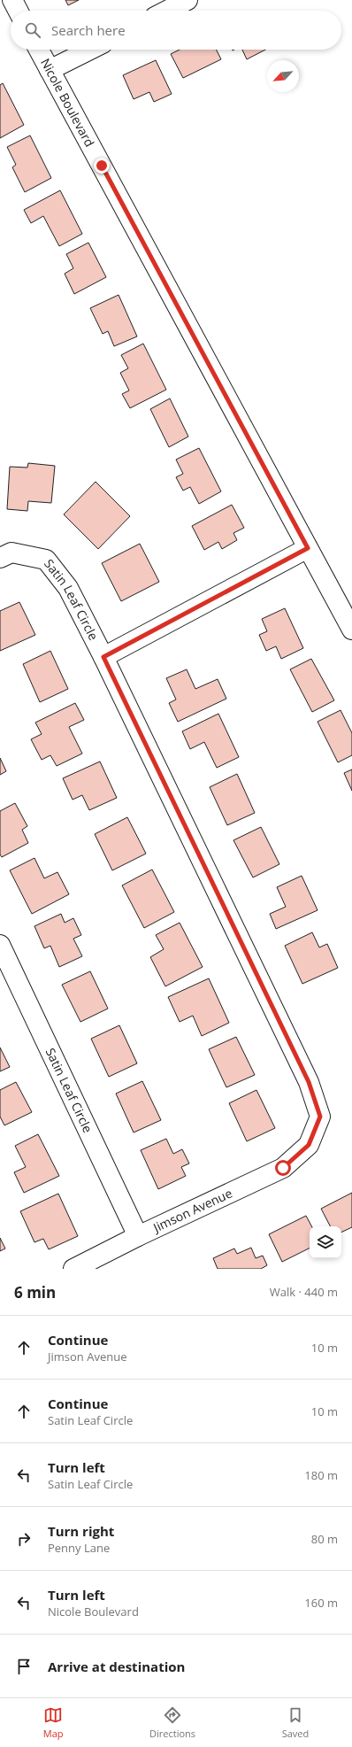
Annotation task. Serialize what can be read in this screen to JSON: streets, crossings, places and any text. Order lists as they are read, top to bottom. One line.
{"streets":{"street":["Nicole Boulevard","Satin Leaf Circle","Jimson Avenue"]},"crossings":[["Satin Leaf Circle","Jimson Avenue"]],"north":"bottom left","page":{"search":"Search here","heading":["6 min","Walk · 440 m"],"list":[["Continue","Jimson Avenue","10 m"],["Continue","Satin Leaf Circle","10 m"],["Turn left","Satin Leaf Circle","180 m"],["Turn right","Penny Lane","80 m"],["Turn left","Nicole Boulevard","160 m"],"Arrive at destination"],"nav":["Map","Directions","Saved"]}}
